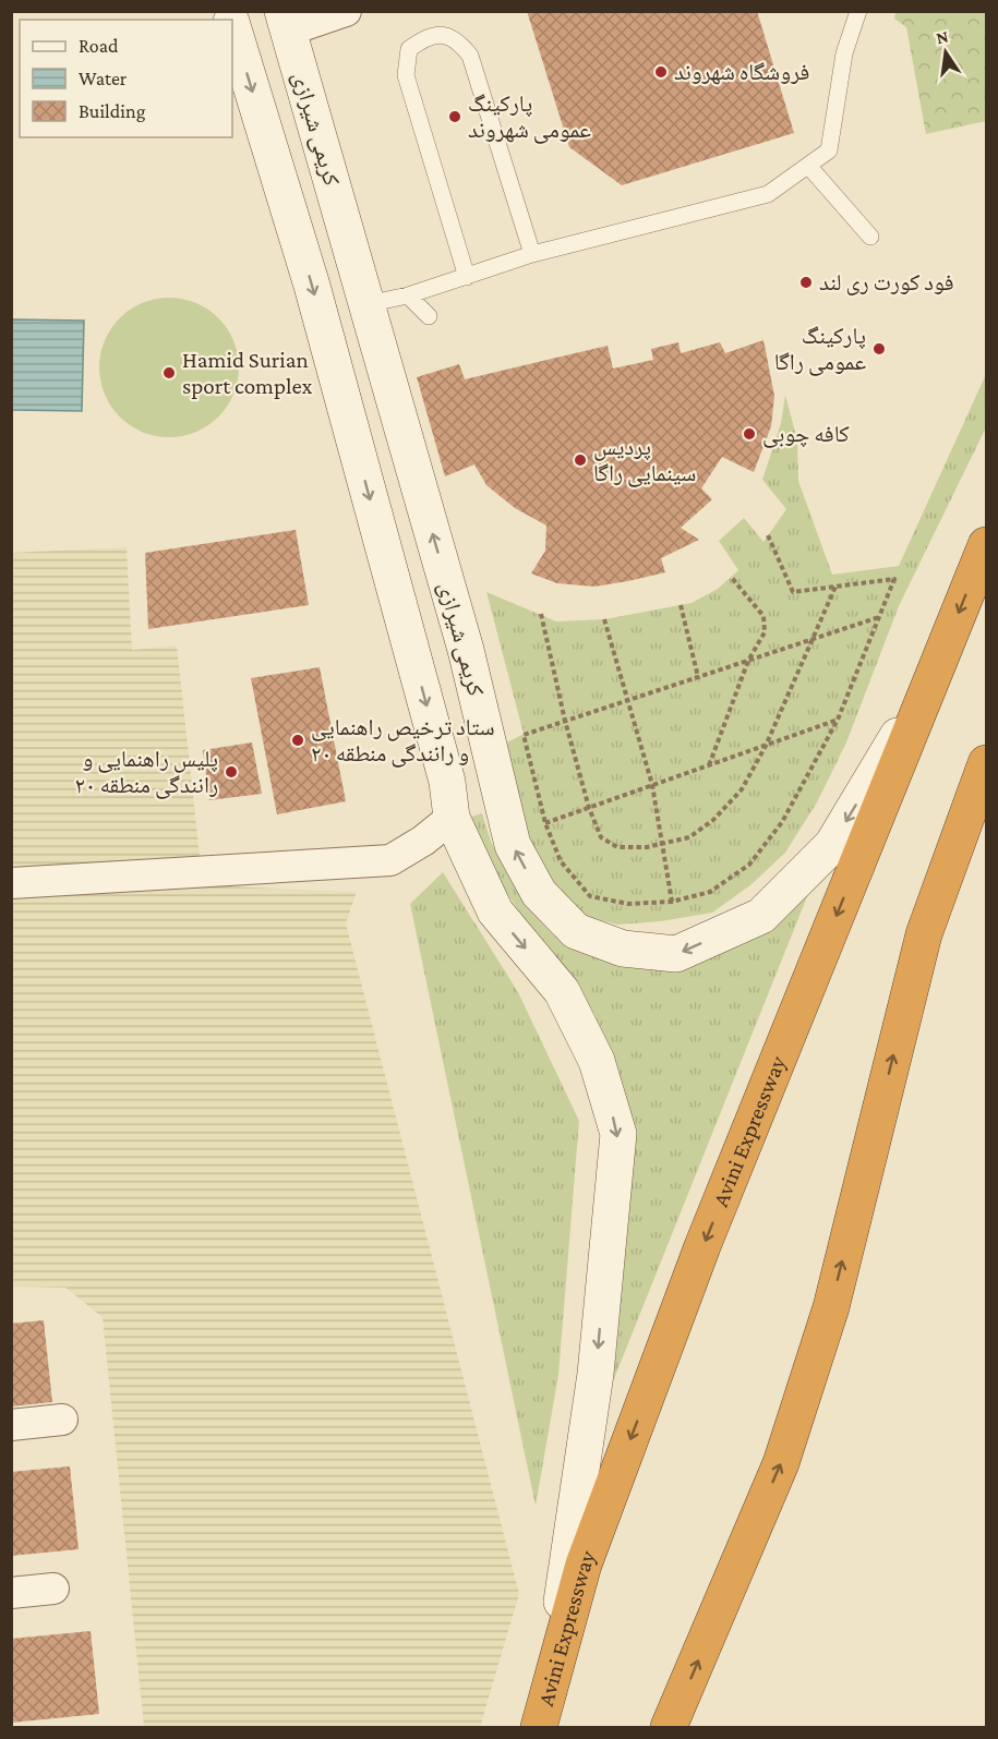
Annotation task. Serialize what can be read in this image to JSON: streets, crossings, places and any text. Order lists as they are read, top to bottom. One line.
{"streets":{"highway":["Avini Expressway"],"street":["کریمی شیرازی"]},"crossings":[["کریمی شیرازی","Avini Expressway"]],"places":["فروشگاه شهروند","پارکینگ عمومی شهروند","فود کورت ری لند","پارکینگ عمومی راگا","Hamid Surian sport complex","کافه چوبی","پردیس سینمایی راگا","ستاد ترخیص راهنمایی و رانندگی منطقه ۲۰","پلیس راهنمایی و رانندگی منطقه ۲۰"],"legend":["Road","Water","Building"],"north":"top"}
